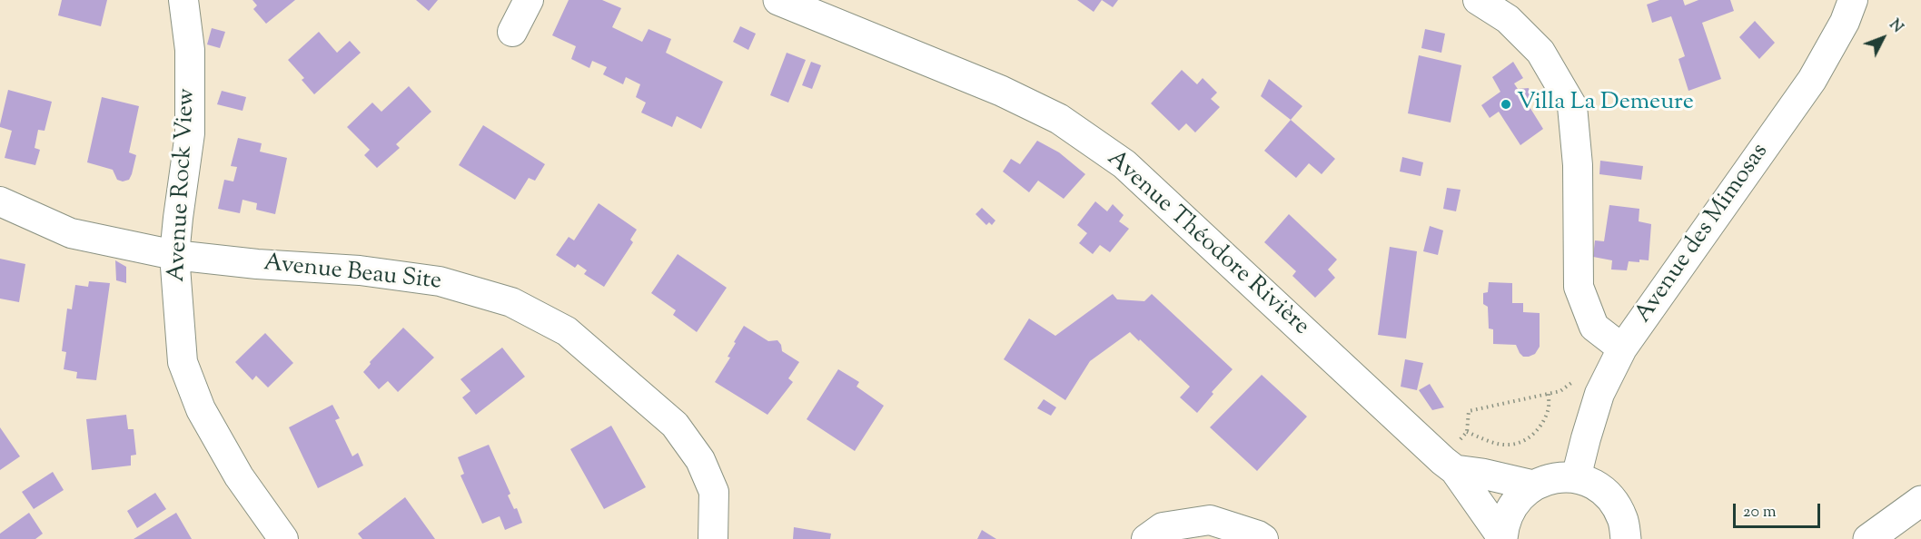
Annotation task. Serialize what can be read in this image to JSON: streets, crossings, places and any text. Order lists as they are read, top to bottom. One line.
{"streets":{"main road":["Avenue Théodore Rivière"],"street":["Avenue Rock View","Avenue des Mimosas","Avenue Beau Site"]},"crossings":[["Avenue Rock View","Avenue Beau Site"]],"places":["Villa La Demeure"],"scale_bar":"20 m","north":"top right"}
